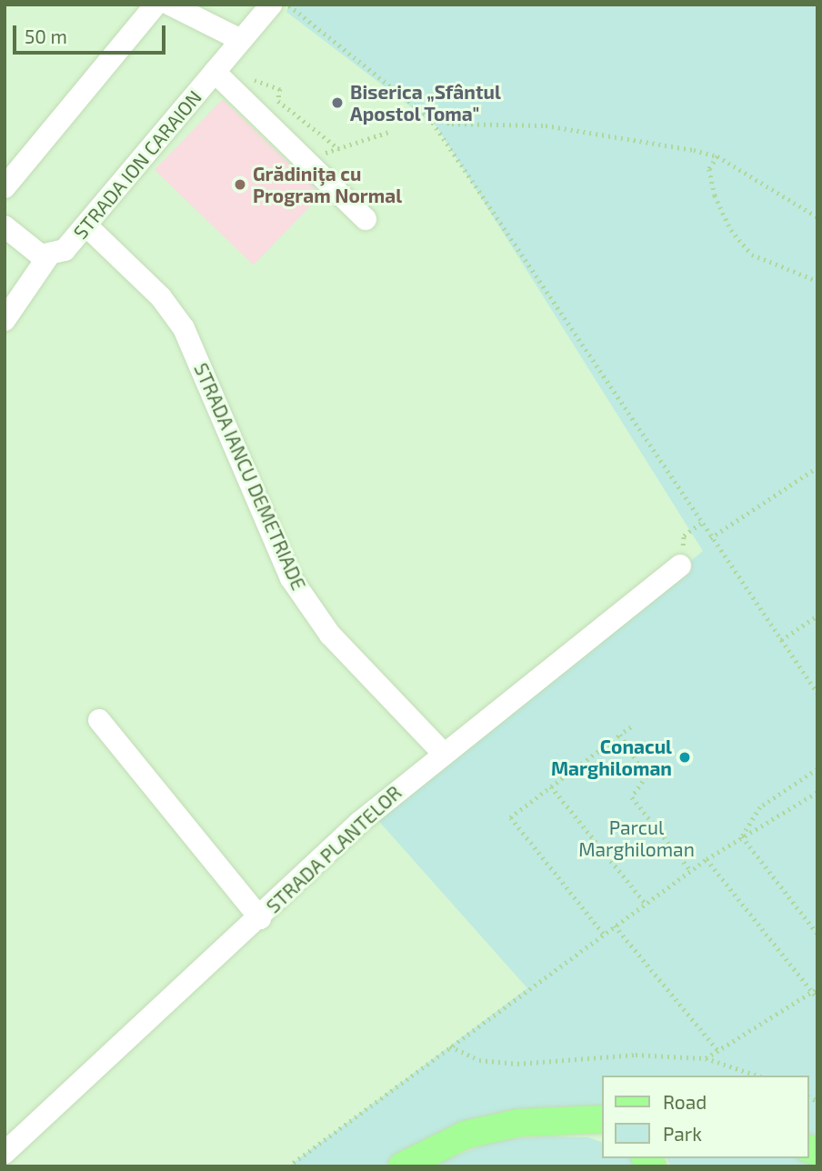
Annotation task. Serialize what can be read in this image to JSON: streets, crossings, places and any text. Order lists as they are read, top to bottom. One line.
{"streets":{"street":["STRADA ION CARAION","STRADA IANCU DEMETRIADE","STRADA PLANTELOR"]},"crossings":[["STRADA ION CARAION","STRADA IANCU DEMETRIADE"],["STRADA IANCU DEMETRIADE","STRADA PLANTELOR"]],"parks":["Parcul Marghiloman"],"places":["Biserica „Sfântul Apostol Toma\"","Grădiniţa cu Program Normal","Conacul Marghiloman"],"legend":["Road","Park"],"scale_bar":"50 m"}
